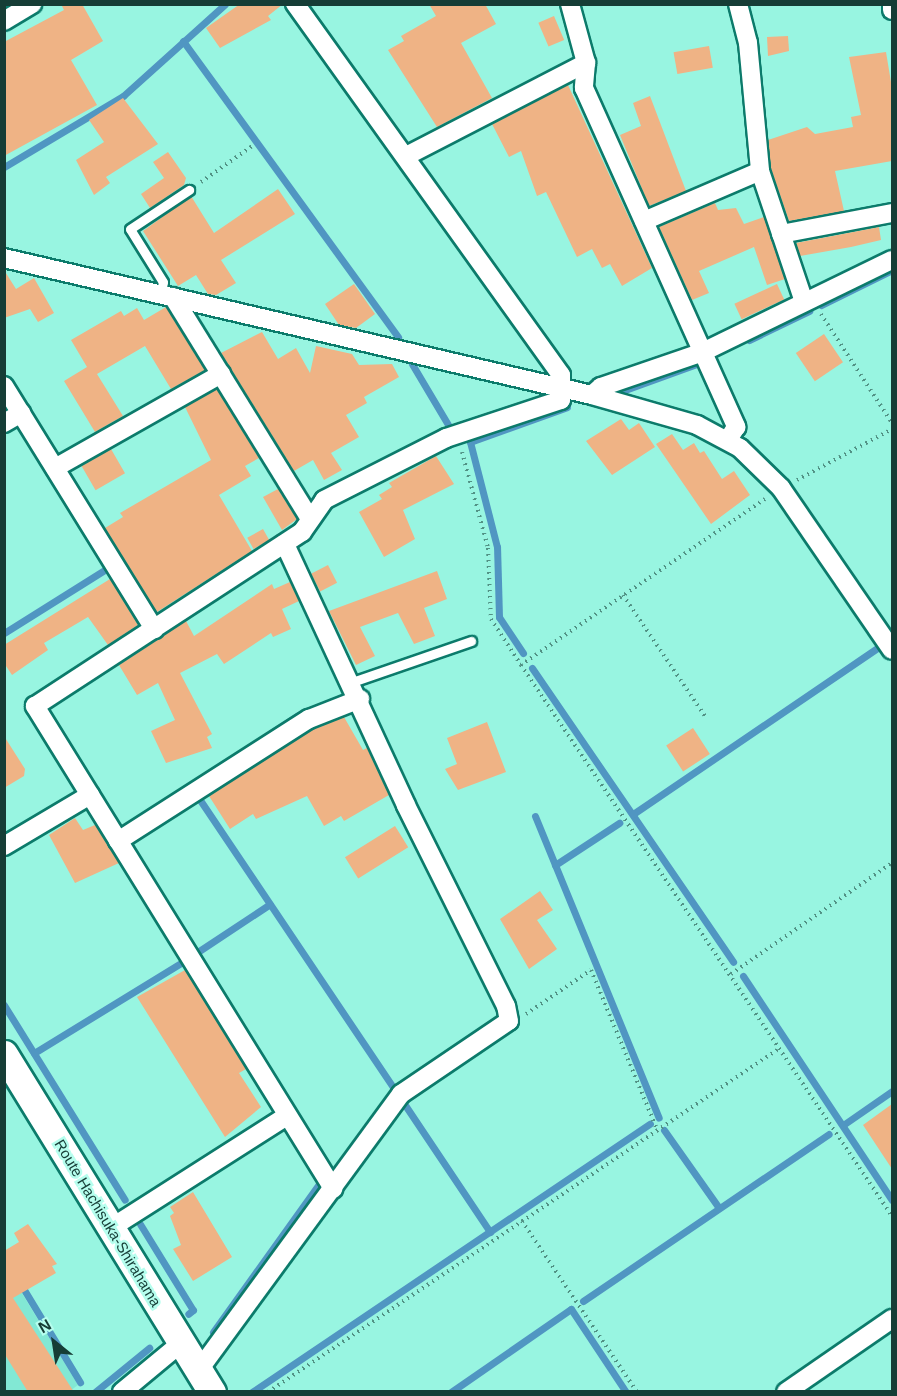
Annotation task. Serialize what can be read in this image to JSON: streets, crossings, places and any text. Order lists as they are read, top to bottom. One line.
{"streets":{"main road":["Route Hachisuka-Shirahama"]},"north":"top left"}
